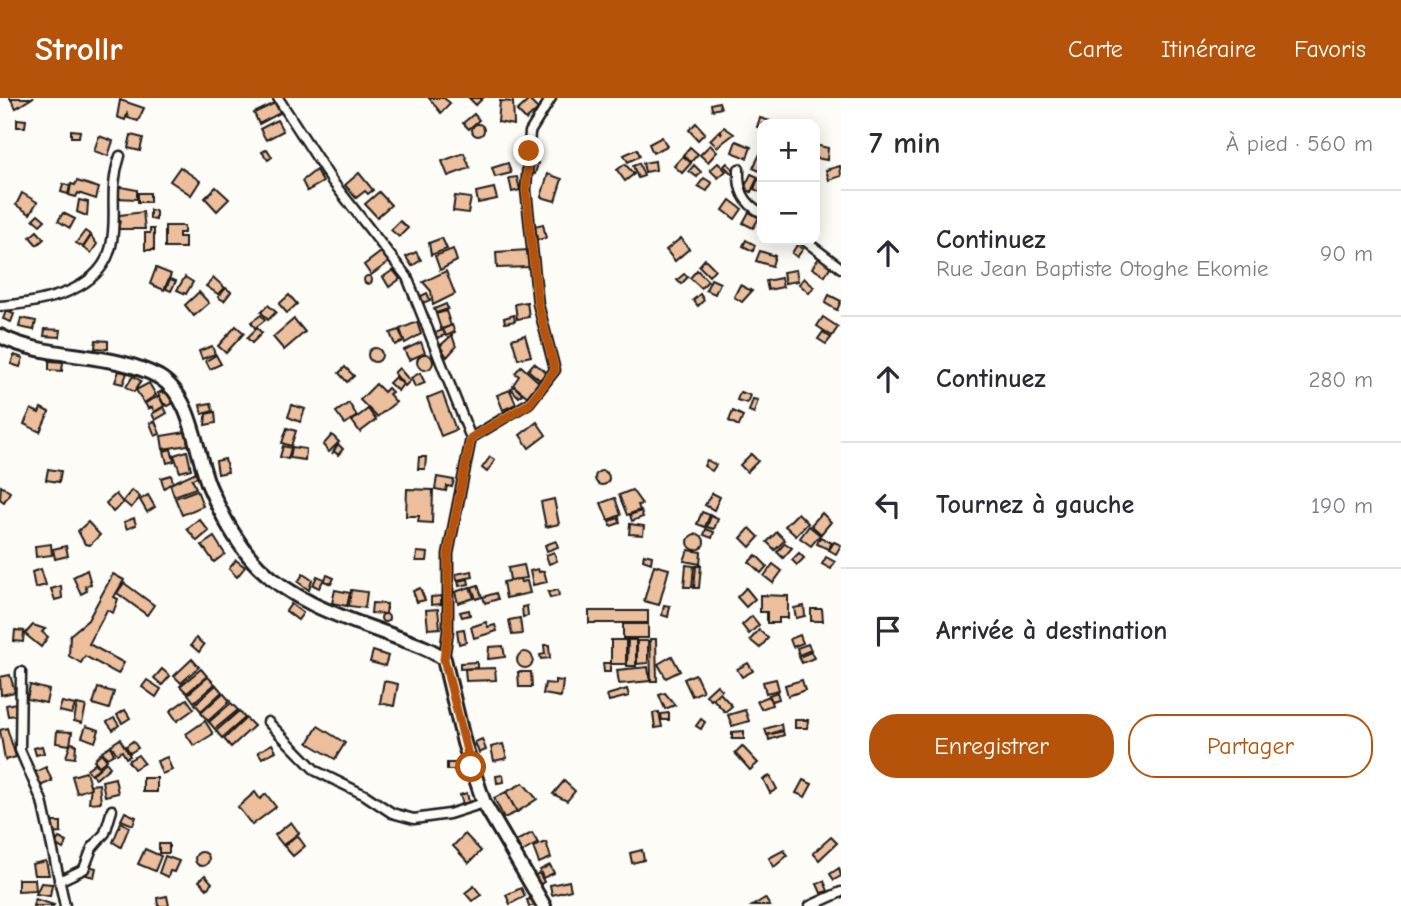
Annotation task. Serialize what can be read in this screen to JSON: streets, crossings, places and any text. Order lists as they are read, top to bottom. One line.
{"page":{"header":"Strollr","nav":["Carte","Itinéraire","Favoris"],"heading":["7 min","À pied · 560 m"],"map_buttons":["+","−"],"list":[["Continuez","Rue Jean Baptiste Otoghe Ekomie","90 m"],["Continuez","280 m"],["Tournez à gauche","190 m"],"Arrivée à destination"],"buttons":["Enregistrer","Partager"]}}
